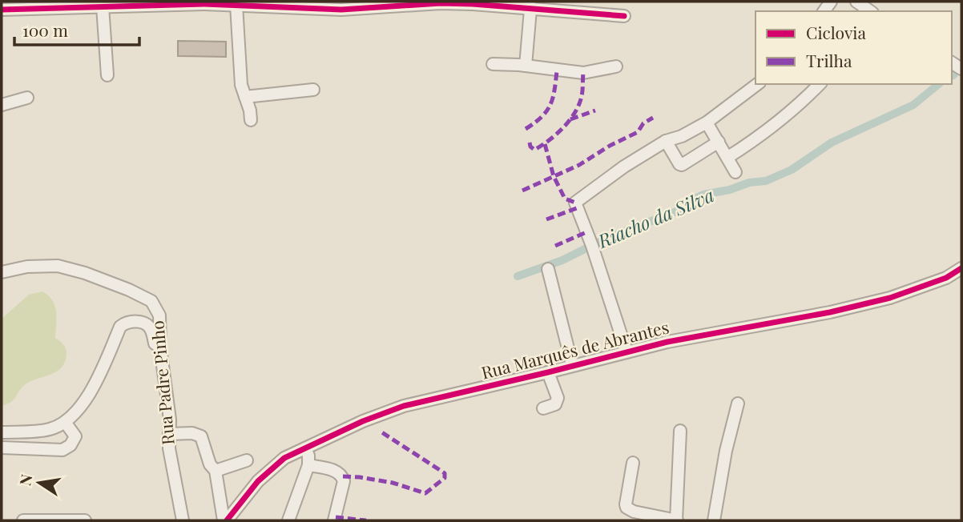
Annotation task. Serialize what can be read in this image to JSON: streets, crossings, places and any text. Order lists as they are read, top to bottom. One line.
{"streets":{"street":["Rua Marquês de Abrantes","Rua Padre Pinho"]},"water":["Riacho da Silva"],"legend":["Ciclovia","Trilha"],"scale_bar":"100 m","north":"left"}
